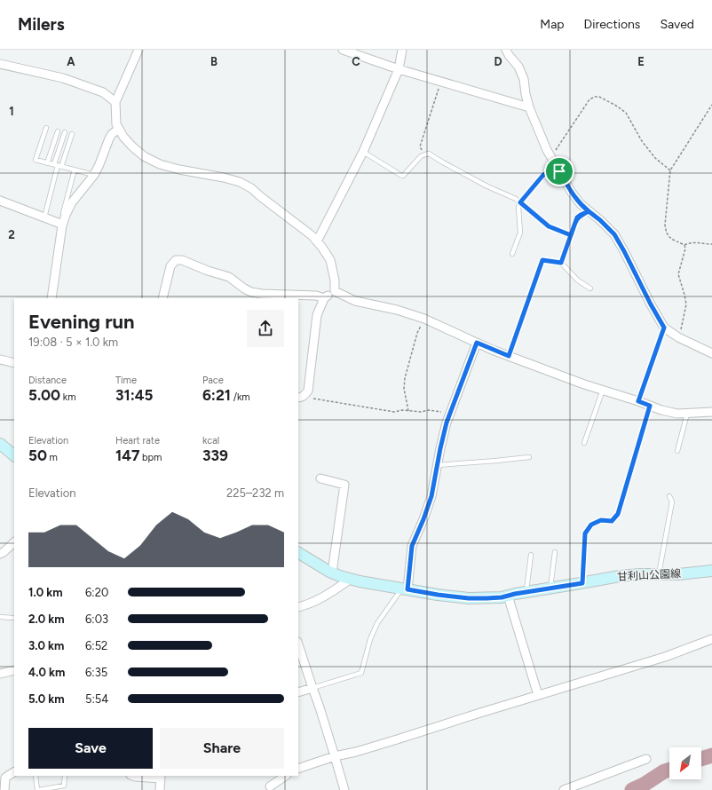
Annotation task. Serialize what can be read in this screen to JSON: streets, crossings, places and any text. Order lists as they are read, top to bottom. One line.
{"streets":{"main road":["甘利山公園線"]},"north":"bottom left","page":{"header":"Milers","nav":["Map","Directions","Saved"],"heading":["Evening run","19:08 · 5 × 1.0 km"],"stats":[["Distance","5.00 km"],["Time","31:45"],["Pace","6:21 /km"],["Elevation","50 m"],["Heart rate","147 bpm"],["kcal","339"]],"chart":["Elevation","225–232 m"],"list":[{"name":"1.0 km","note":"6:20"},{"name":"2.0 km","note":"6:03"},{"name":"3.0 km","note":"6:52"},{"name":"4.0 km","note":"6:35"},{"name":"5.0 km","note":"5:54"}],"buttons":["Save","Share"]},"grid":{"columns":["A","B","C","D","E"],"rows":["1","2"]}}
